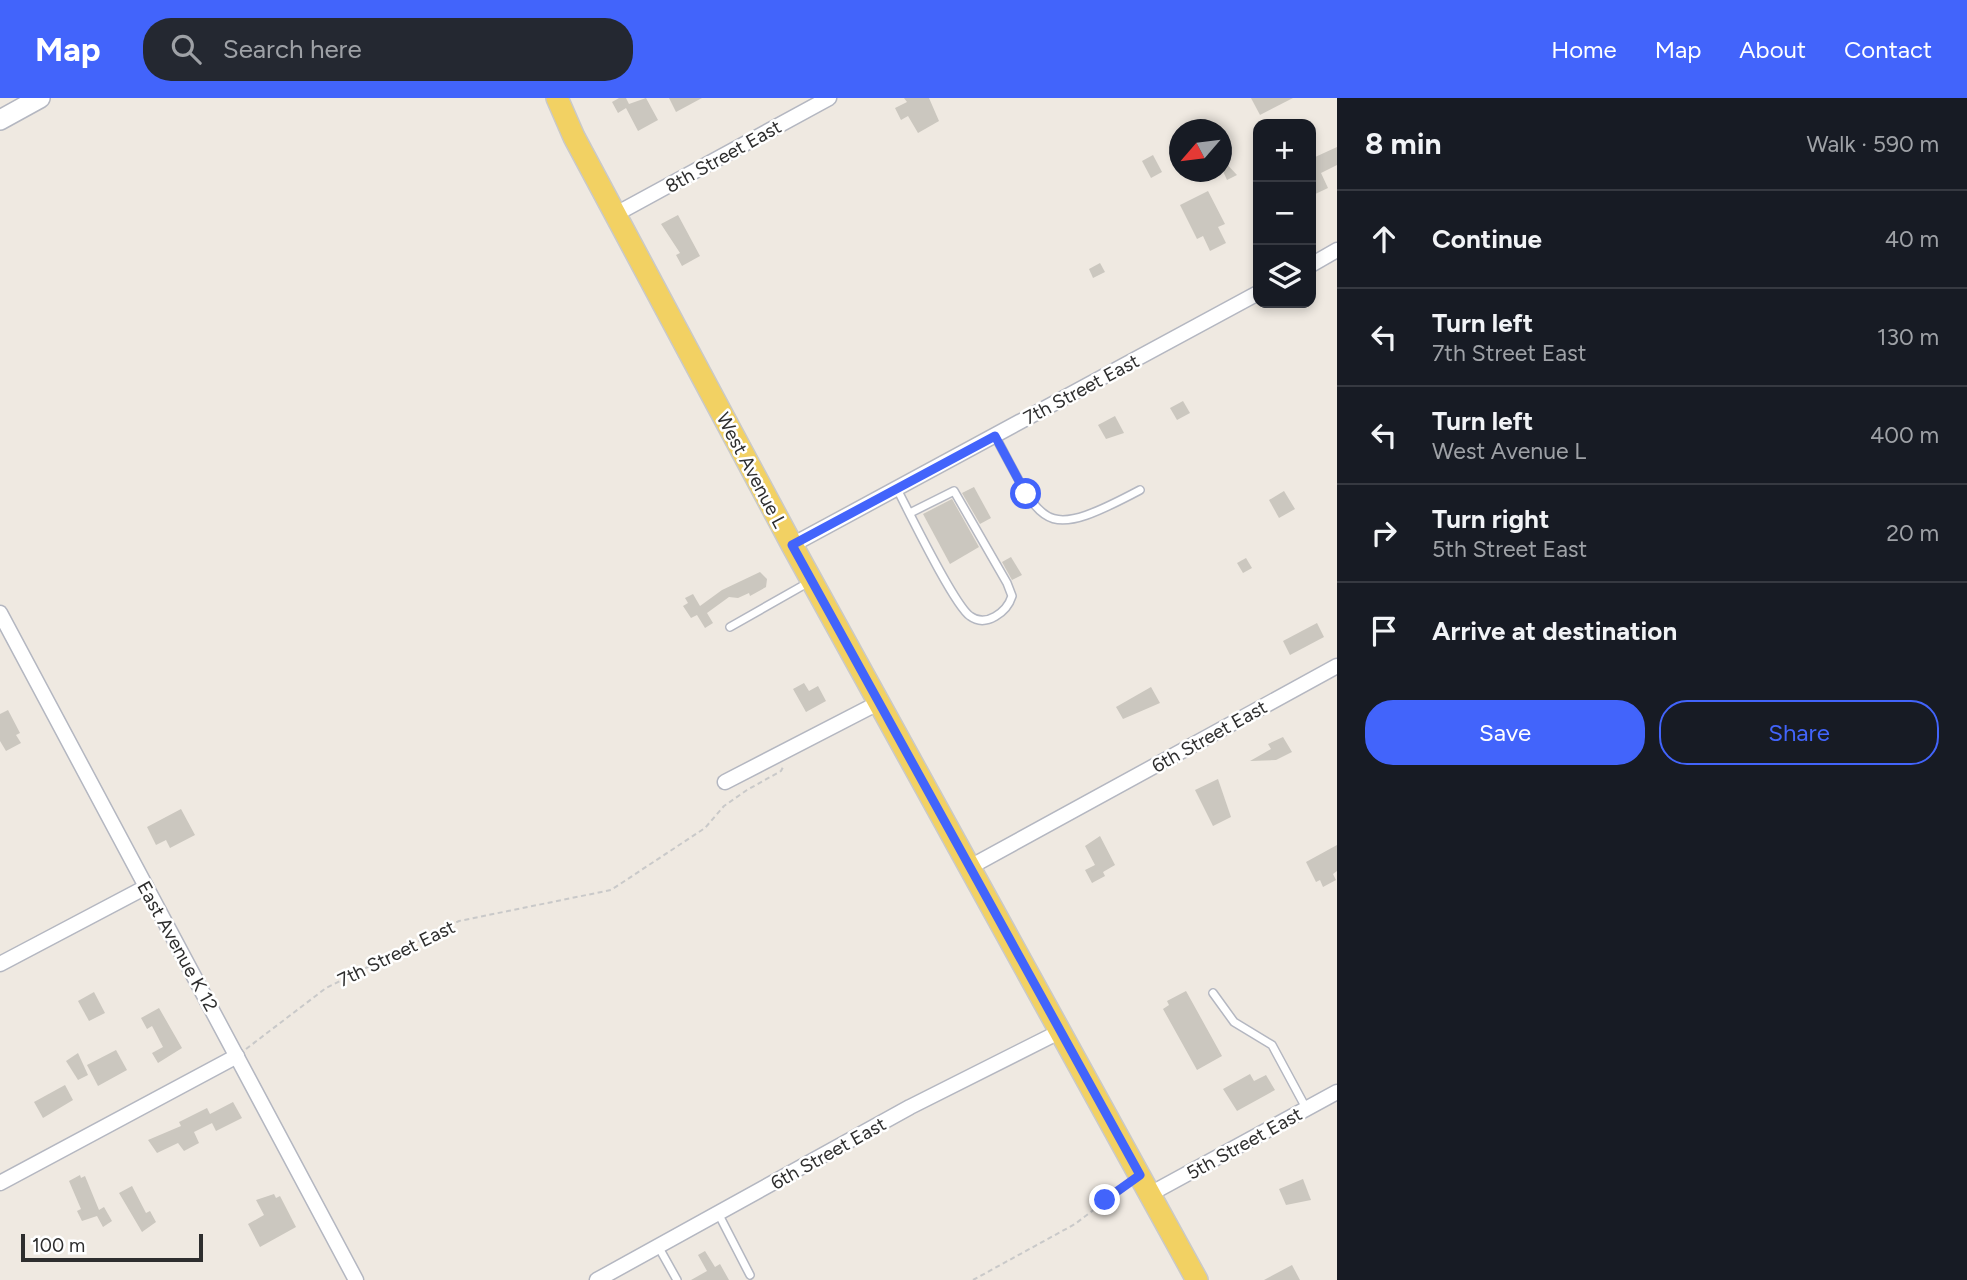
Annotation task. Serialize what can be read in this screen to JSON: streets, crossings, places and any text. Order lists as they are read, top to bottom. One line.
{"streets":{"main road":["West Avenue L"],"street":["8th Street East","7th Street East","6th Street East","East Avenue K 12","5th Street East"]},"crossings":[["8th Street East","West Avenue L"],["7th Street East","West Avenue L"],["7th Street East","East Avenue K 12"],["West Avenue L","6th Street East"],["West Avenue L","5th Street East"]],"scale_bar":"100 m","north":"bottom left","page":{"header":"Map","search":"Search here","nav":["Home","Map","About","Contact"],"heading":["8 min","Walk · 590 m"],"map_buttons":["+","−"],"list":[["Continue","40 m"],["Turn left","7th Street East","130 m"],["Turn left","West Avenue L","400 m"],["Turn right","5th Street East","20 m"],"Arrive at destination"],"buttons":["Save","Share"],"scale":"100 m"}}
